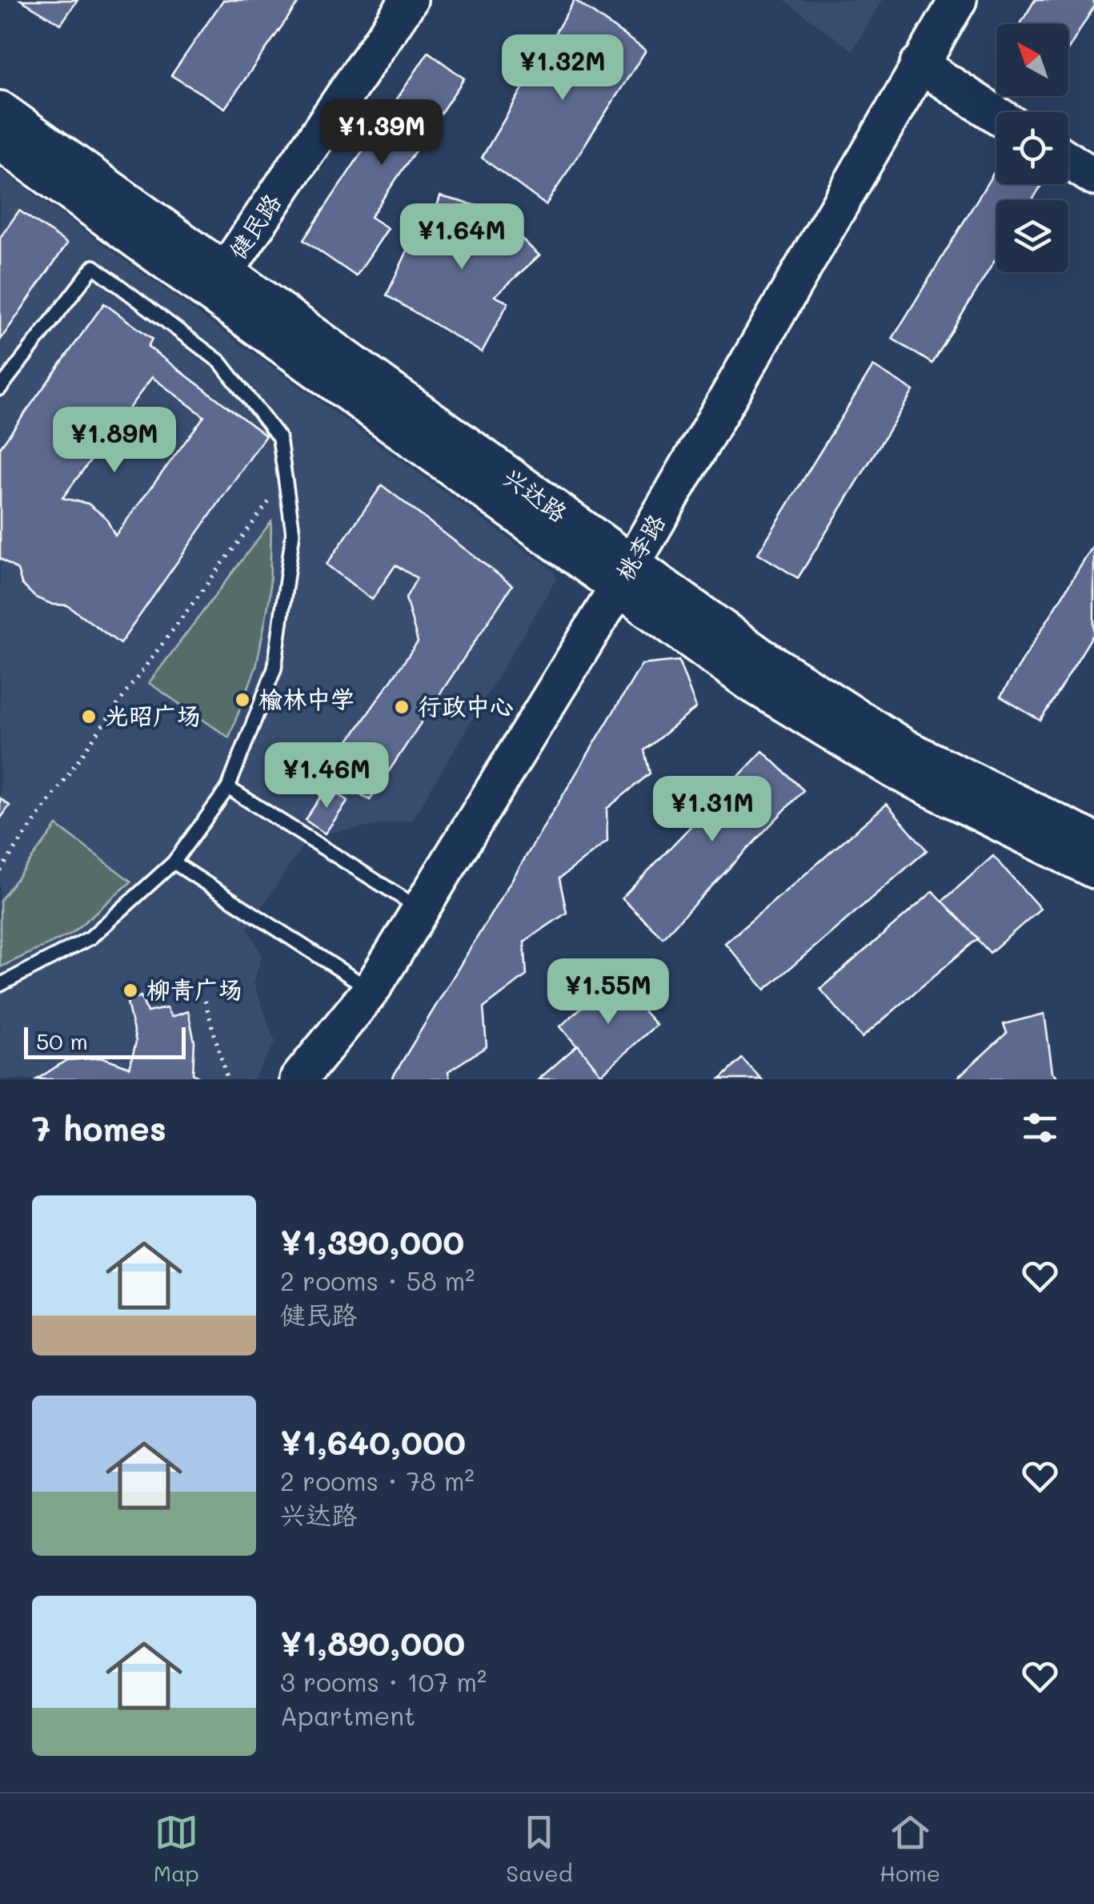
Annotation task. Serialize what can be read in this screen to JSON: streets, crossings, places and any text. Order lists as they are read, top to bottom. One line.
{"streets":{"main road":["健民路","兴达路","桃李路"]},"crossings":[["健民路","兴达路"],["兴达路","桃李路"]],"places":["榆林中学","行政中心","光昭广场","柳青广场"],"scale_bar":"50 m","north":"top left","page":{"price":["¥1.32M","¥1.39M","¥1.64M","¥1.89M","¥1.46M","¥1.31M","¥1.55M"],"scale":"50 m","heading":"7 homes","list":[{"name":"¥1,390,000","note":"2 rooms · 58 m² · 健民路"},{"name":"¥1,640,000","note":"2 rooms · 78 m² · 兴达路"},{"name":"¥1,890,000","note":"3 rooms · 107 m² · Apartment"}],"tabs":["Map","Saved","Home"]}}
